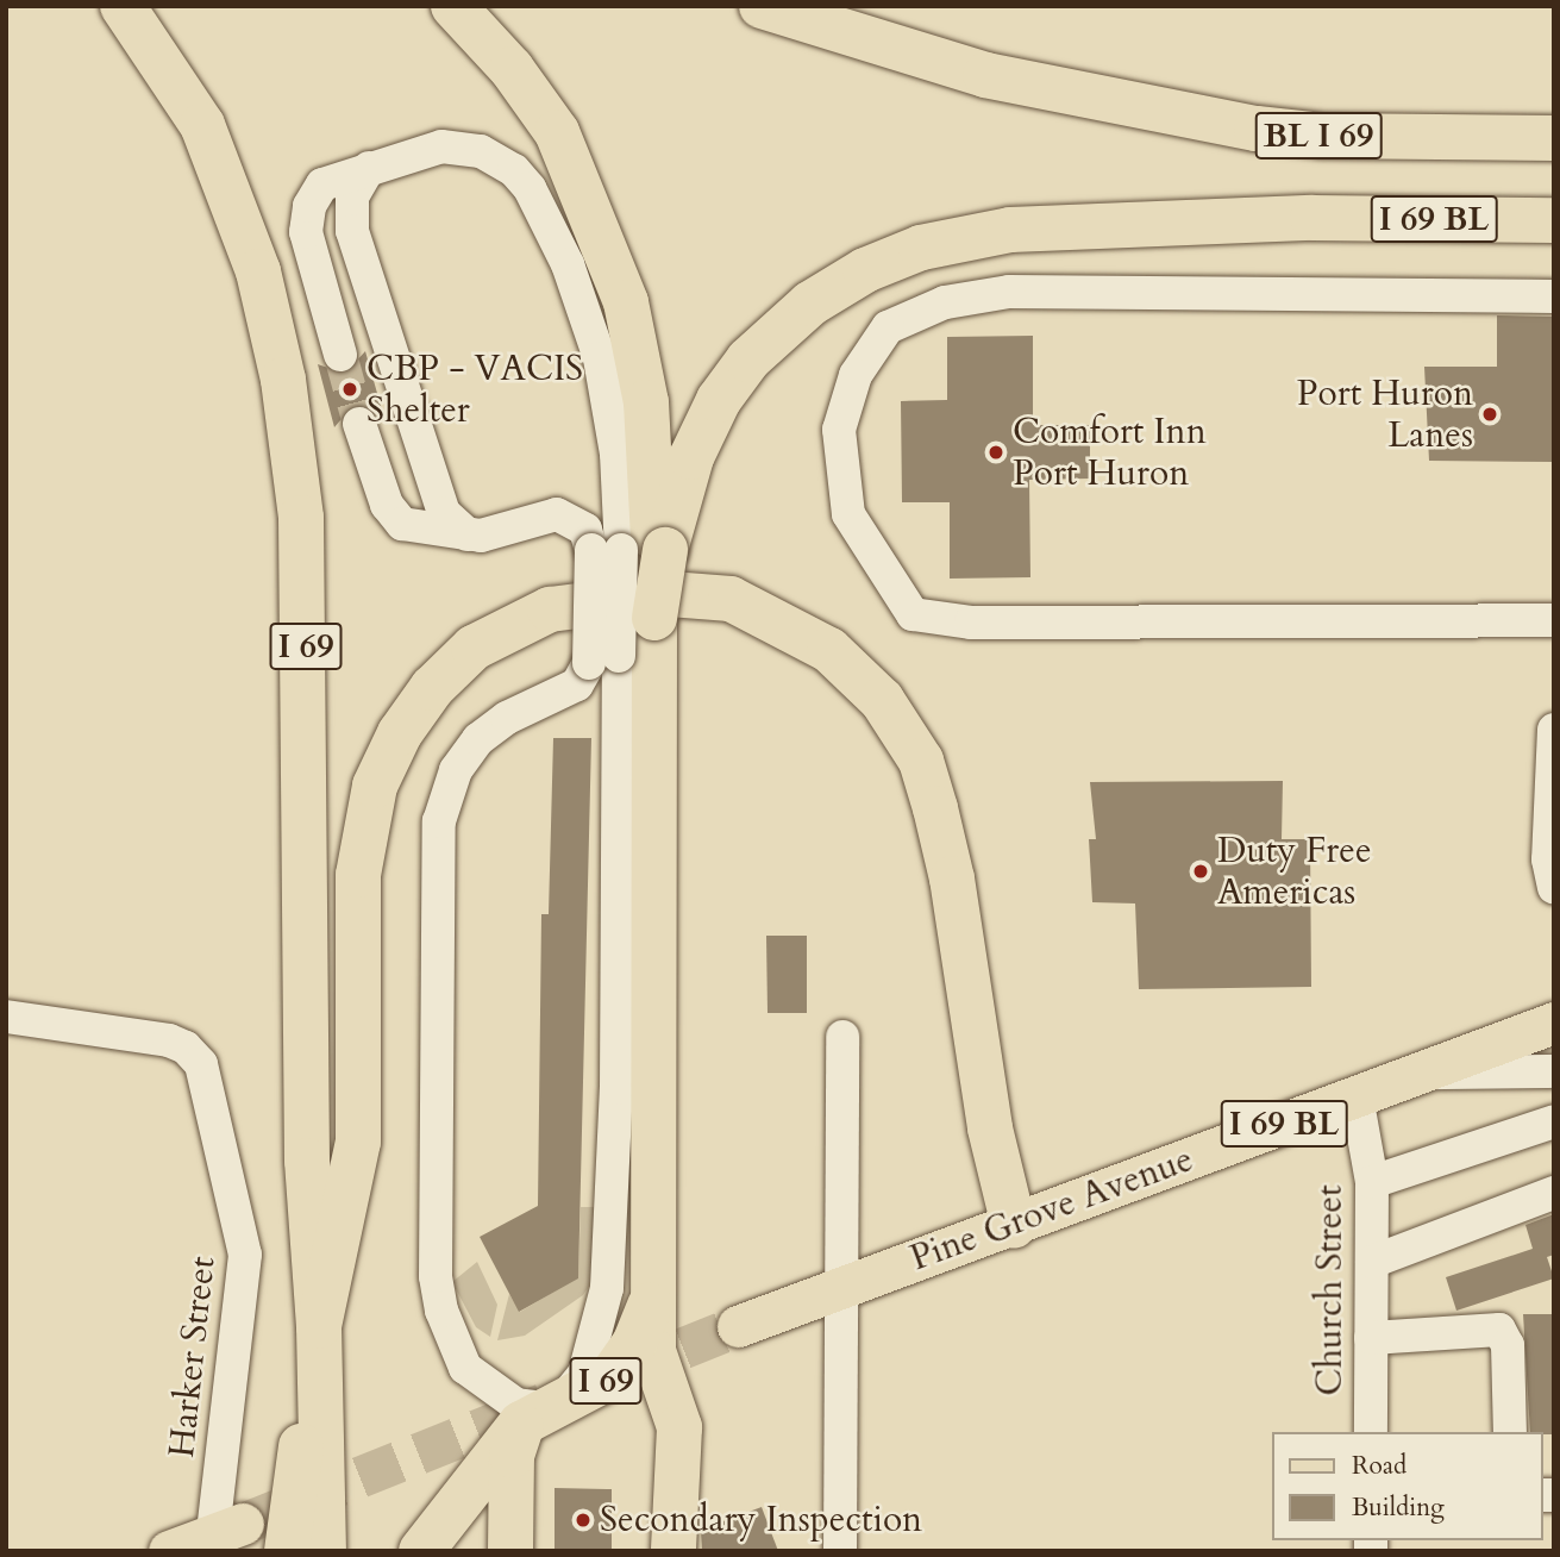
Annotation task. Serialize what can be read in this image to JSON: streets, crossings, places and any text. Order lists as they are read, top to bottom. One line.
{"streets":{"highway":["BL I 69","I 69 BL","I 69"],"main road":["Pine Grove Avenue"],"street":["Church Street","Harker Street"]},"crossings":[["I 69 BL","I 69"],["Pine Grove Avenue","Church Street"]],"places":["CBP - VACIS Shelter","Port Huron Lanes","Comfort Inn Port Huron","Duty Free Americas","Secondary Inspection"],"legend":["Road","Building"]}
